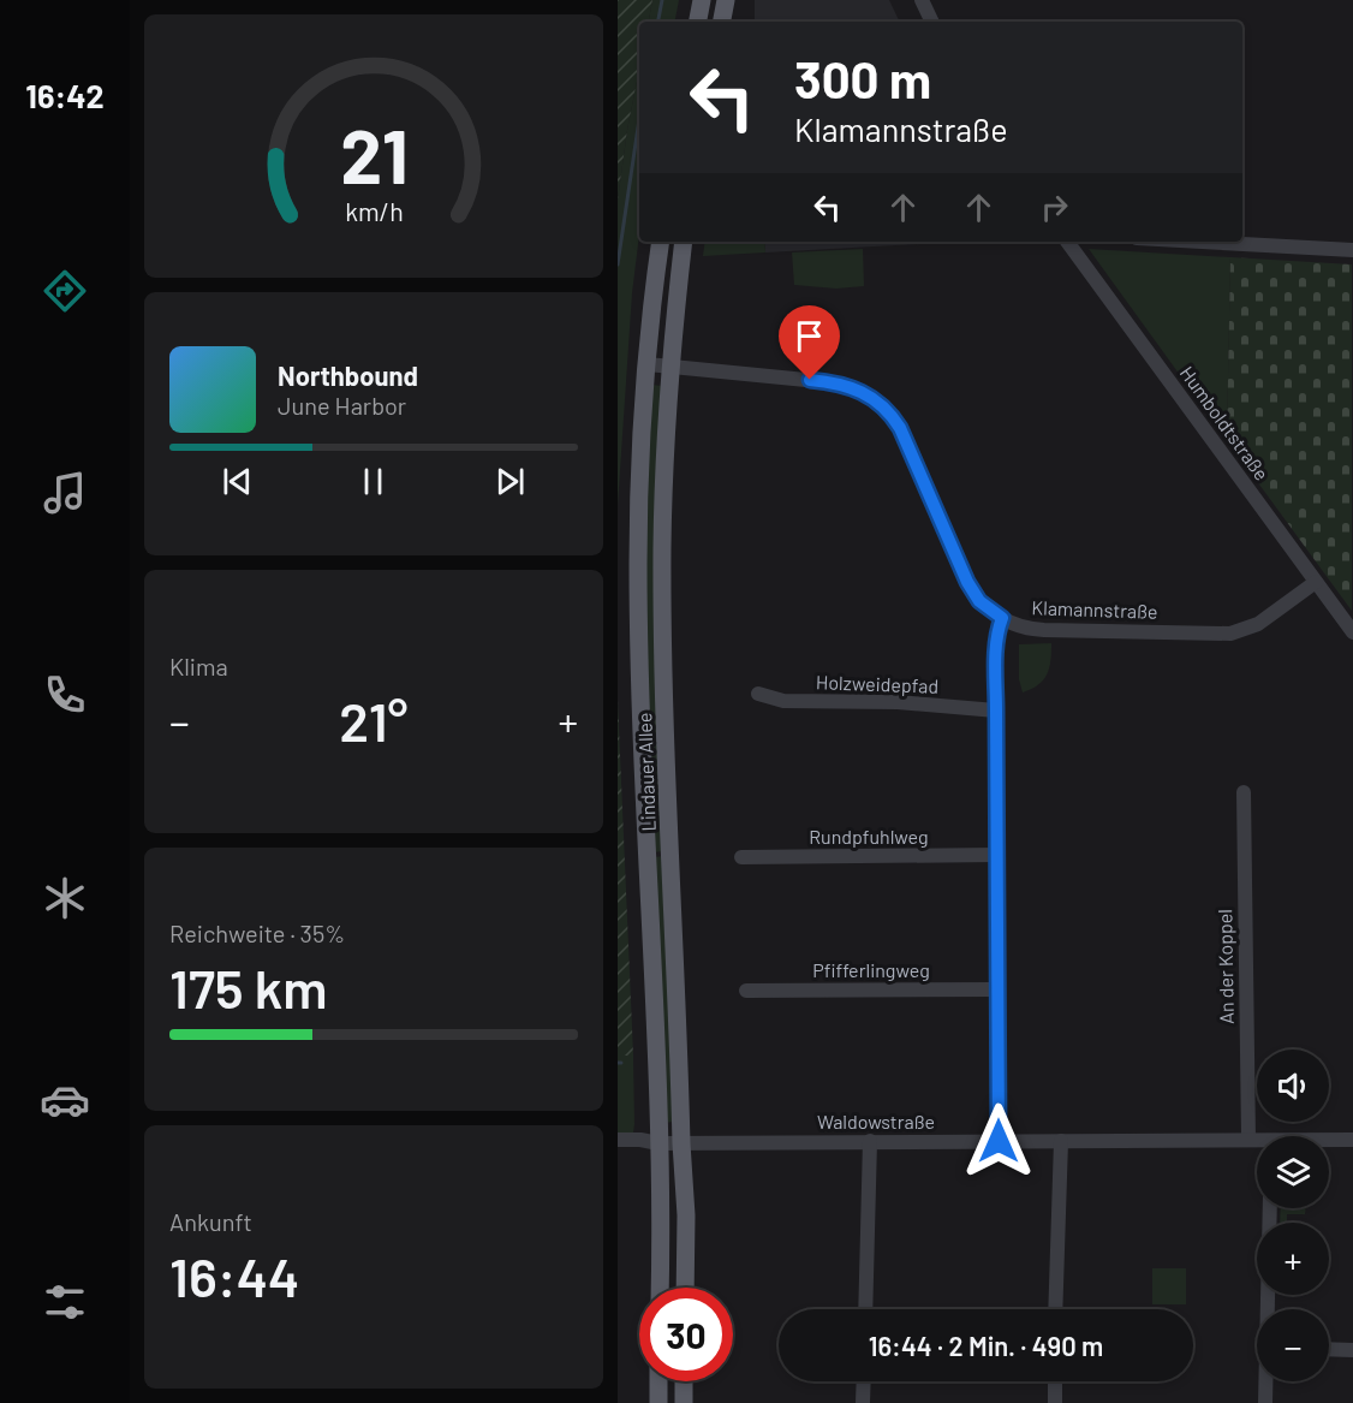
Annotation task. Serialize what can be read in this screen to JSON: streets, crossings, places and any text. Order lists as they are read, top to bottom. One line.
{"streets":{"main road":["Lindauer Allee"],"street":["Humboldtstraße","Klamannstraße","Holzweidepfad","Rundpfuhlweg","An der Koppel","Pfifferlingweg","Waldowstraße"]},"crossings":[["Humboldtstraße","Klamannstraße"],["Klamannstraße","Lindauer Allee"],["Lindauer Allee","Waldowstraße"],["An der Koppel","Waldowstraße"]],"page":{"tabs":"16:42","turn":["300 m","Klamannstraße"],"song":["Northbound","June Harbor"],"tile":["Klima",["Reichweite · 35%","175 km"],["Ankunft","16:44"]],"heat":["−","21°","+"],"map_buttons":["+","−"],"limit":"30","trip":"16:44 · 2 Min. · 490 m","gauge":["21","km/h"]}}
